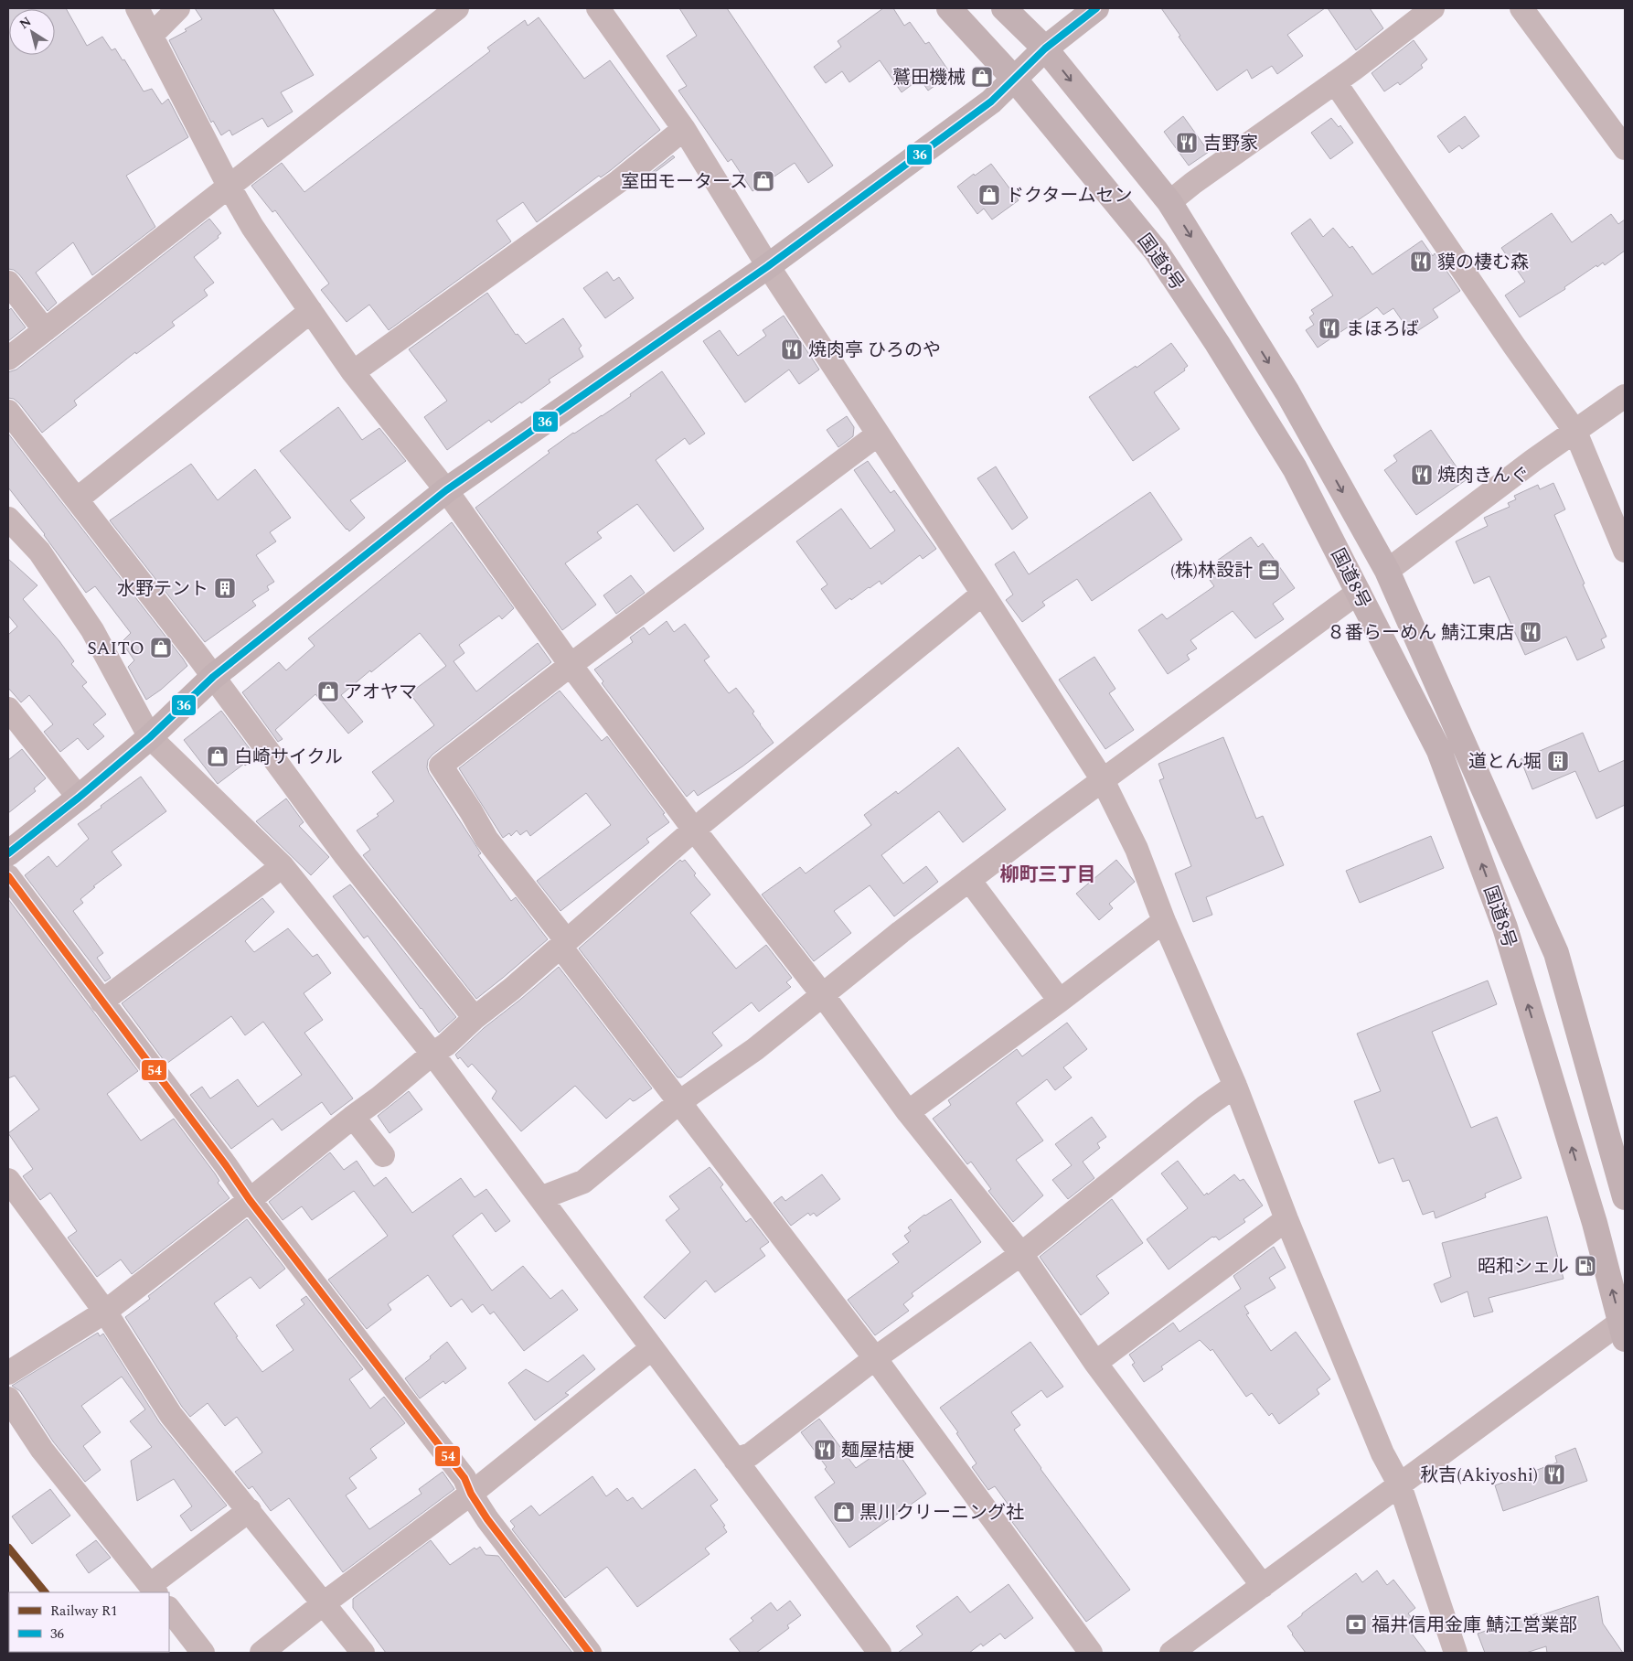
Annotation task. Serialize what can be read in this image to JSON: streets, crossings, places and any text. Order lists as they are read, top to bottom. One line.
{"streets":{"highway":["国道8号"]},"districts":["柳町三丁目"],"places":{"shop":["鷲田機械","室田モータース","ドクタームセン","SAITO","アオヤマ","白崎サイクル","黒川クリーニング社"],"restaurant":["吉野家","貘の棲む森","まほろば","焼肉亭 ひろのや","焼肉きんぐ","８番らーめん 鯖江東店","麺屋桔梗","秋吉(Akiyoshi)"],"office":["(株)林設計"],"building":["水野テント","道とん堀"],"fuel station":["昭和シェル"],"bank":["福井信用金庫 鯖江営業部"]},"lines":["transit line 36","transit line 54","rail line R1"],"legend":["Railway R1","36"],"north":"top left"}
